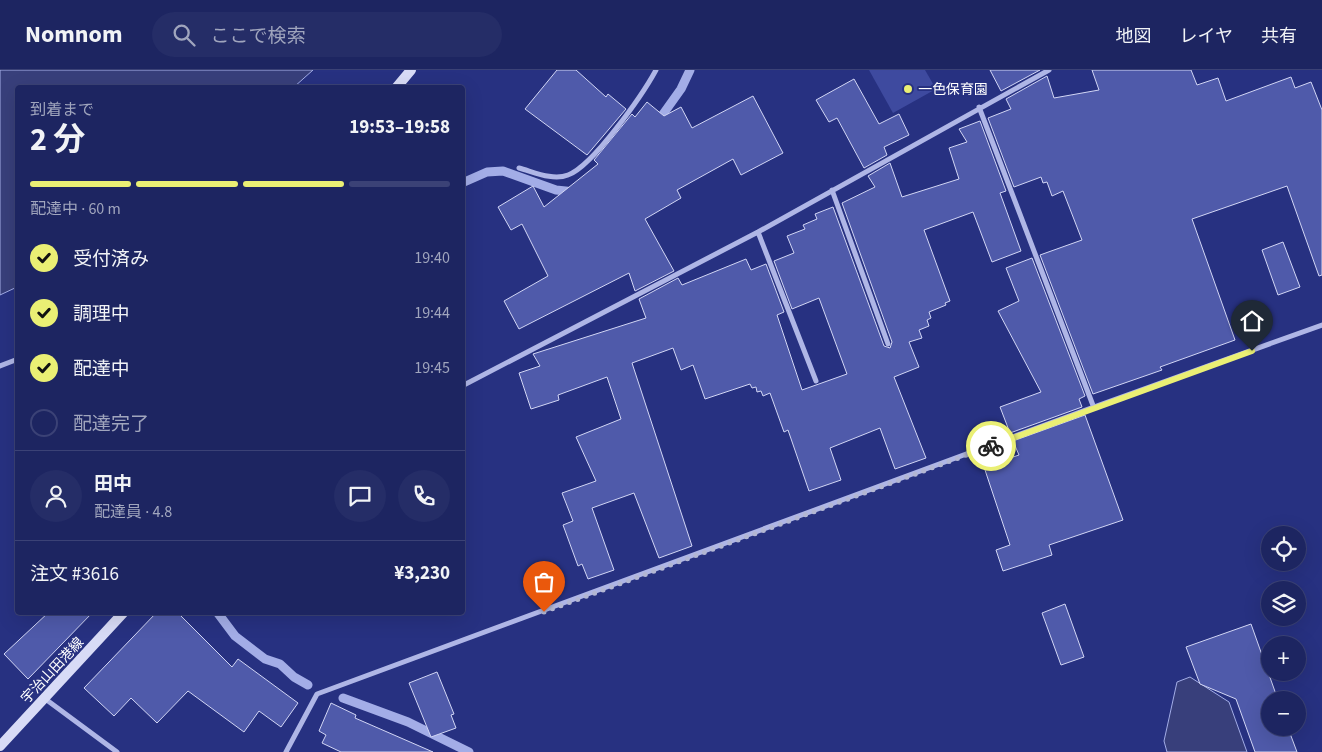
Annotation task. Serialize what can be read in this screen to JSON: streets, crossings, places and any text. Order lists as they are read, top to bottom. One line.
{"streets":{"main road":["宇治山田港線"]},"places":["一色保育園"],"page":{"header":"Nomnom","search":"ここで検索","nav":["地図","レイヤ","共有"],"heading":["2 分","到着まで","19:53–19:58"],"panel":["田中","配達員 · 4.8","注文 #3616","¥3,230"],"bar":"配達中 · 60 m","list":[["受付済み","19:40"],["調理中","19:44"],["配達中","19:45"],"配達完了"],"map_buttons":["+","−"]}}
